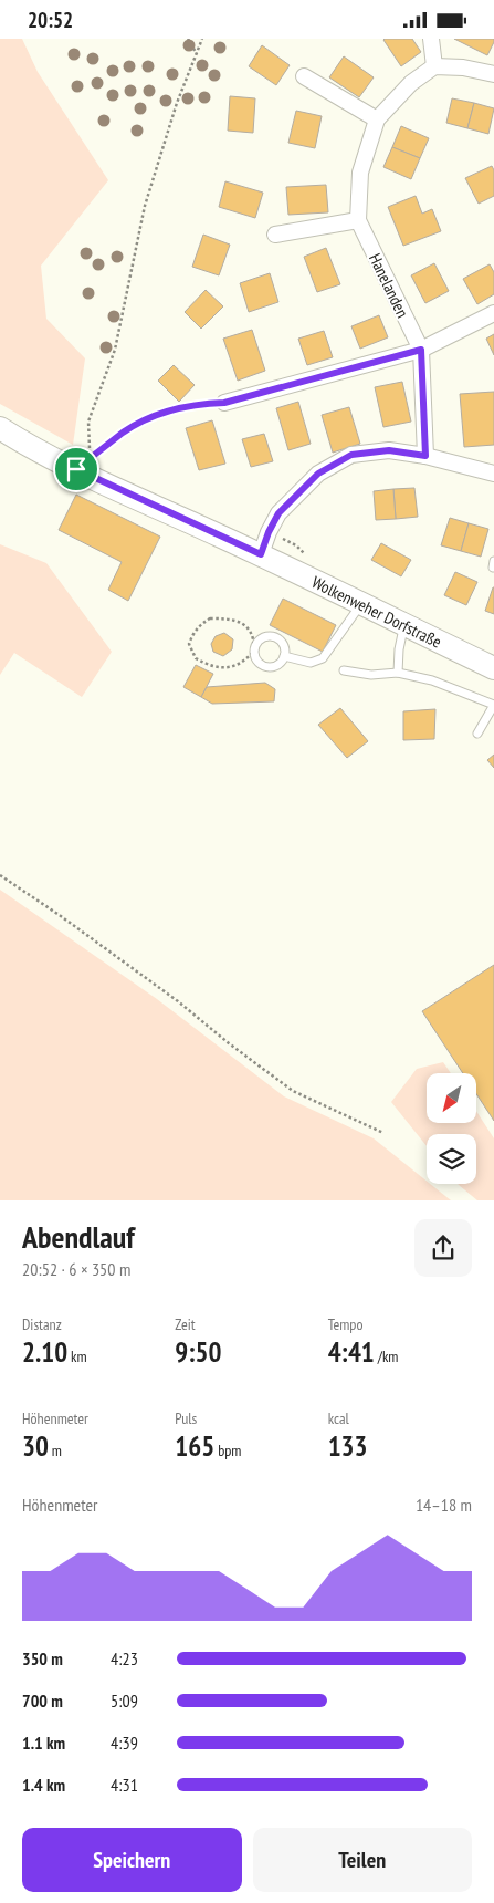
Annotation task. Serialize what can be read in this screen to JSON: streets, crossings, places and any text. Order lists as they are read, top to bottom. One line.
{"streets":{"street":["Hanelanden","Wolkenweher Dorfstraße"]},"north":"bottom left","page":{"status":"20:52","heading":["Abendlauf","20:52 · 6 × 350 m"],"stats":[["Distanz","2.10 km"],["Zeit","9:50"],["Tempo","4:41 /km"],["Höhenmeter","30 m"],["Puls","165 bpm"],["kcal","133"]],"chart":["Höhenmeter","14–18 m"],"list":[{"name":"350 m","note":"4:23"},{"name":"700 m","note":"5:09"},{"name":"1.1 km","note":"4:39"},{"name":"1.4 km","note":"4:31"}],"buttons":["Speichern","Teilen"]}}
